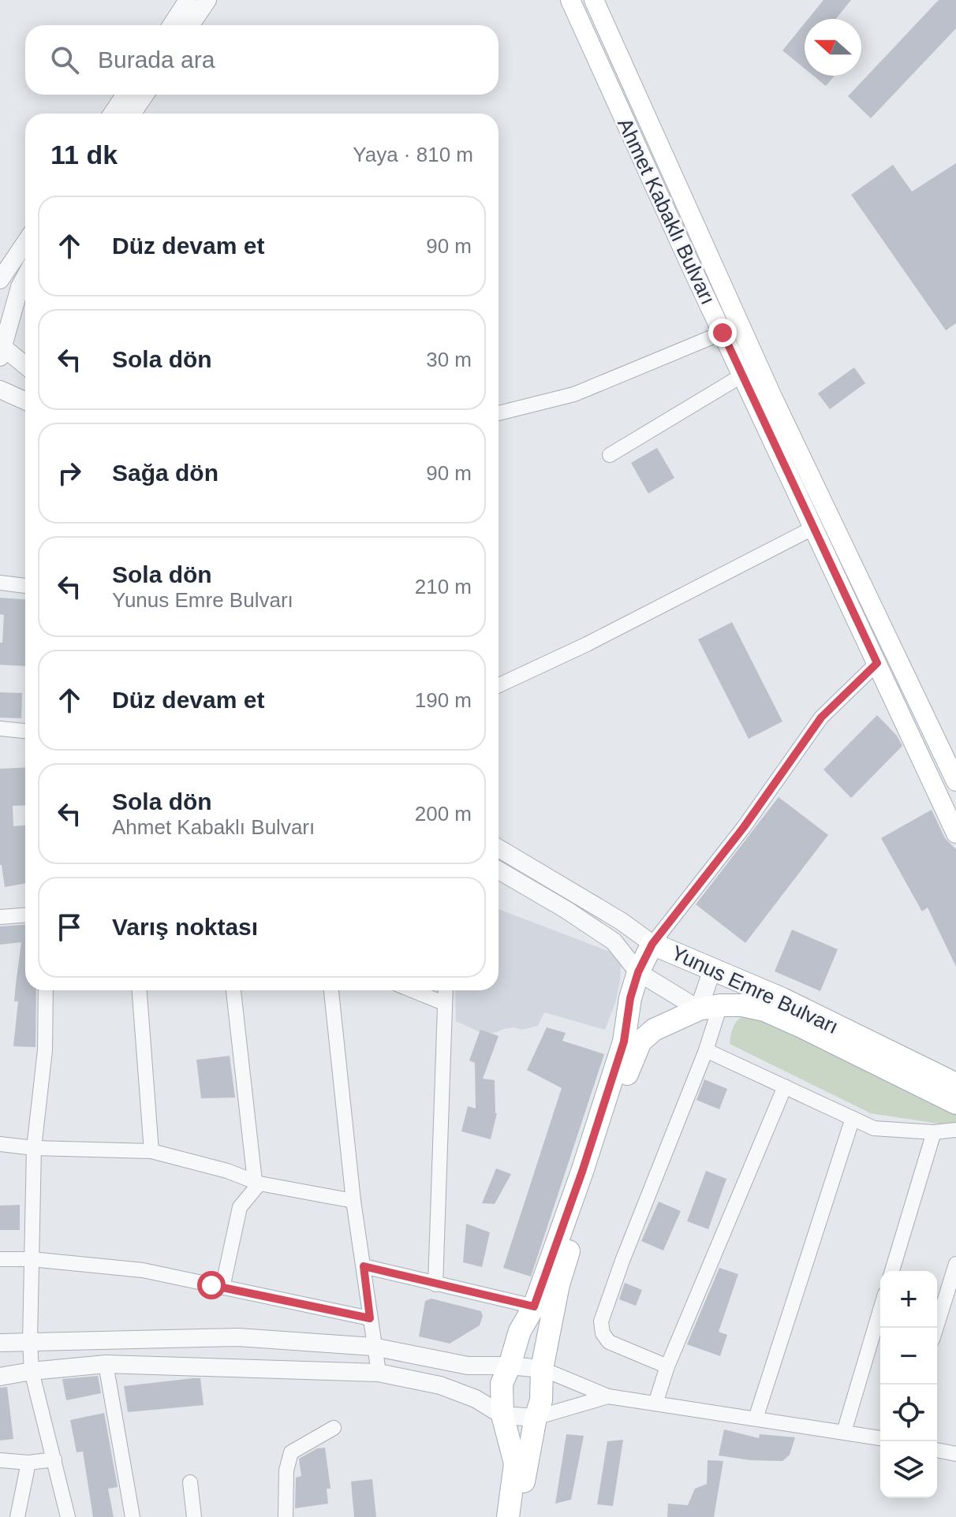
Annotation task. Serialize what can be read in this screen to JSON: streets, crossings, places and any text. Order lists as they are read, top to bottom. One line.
{"streets":{"main road":["Ahmet Kabaklı Bulvarı","Yunus Emre Bulvarı"]},"north":"left","page":{"search":"Burada ara","heading":["11 dk","Yaya · 810 m"],"list":[["Düz devam et","90 m"],["Sola dön","30 m"],["Sağa dön","90 m"],["Sola dön","Yunus Emre Bulvarı","210 m"],["Düz devam et","190 m"],["Sola dön","Ahmet Kabaklı Bulvarı","200 m"],"Varış noktası"],"map_buttons":["+","−"]}}
